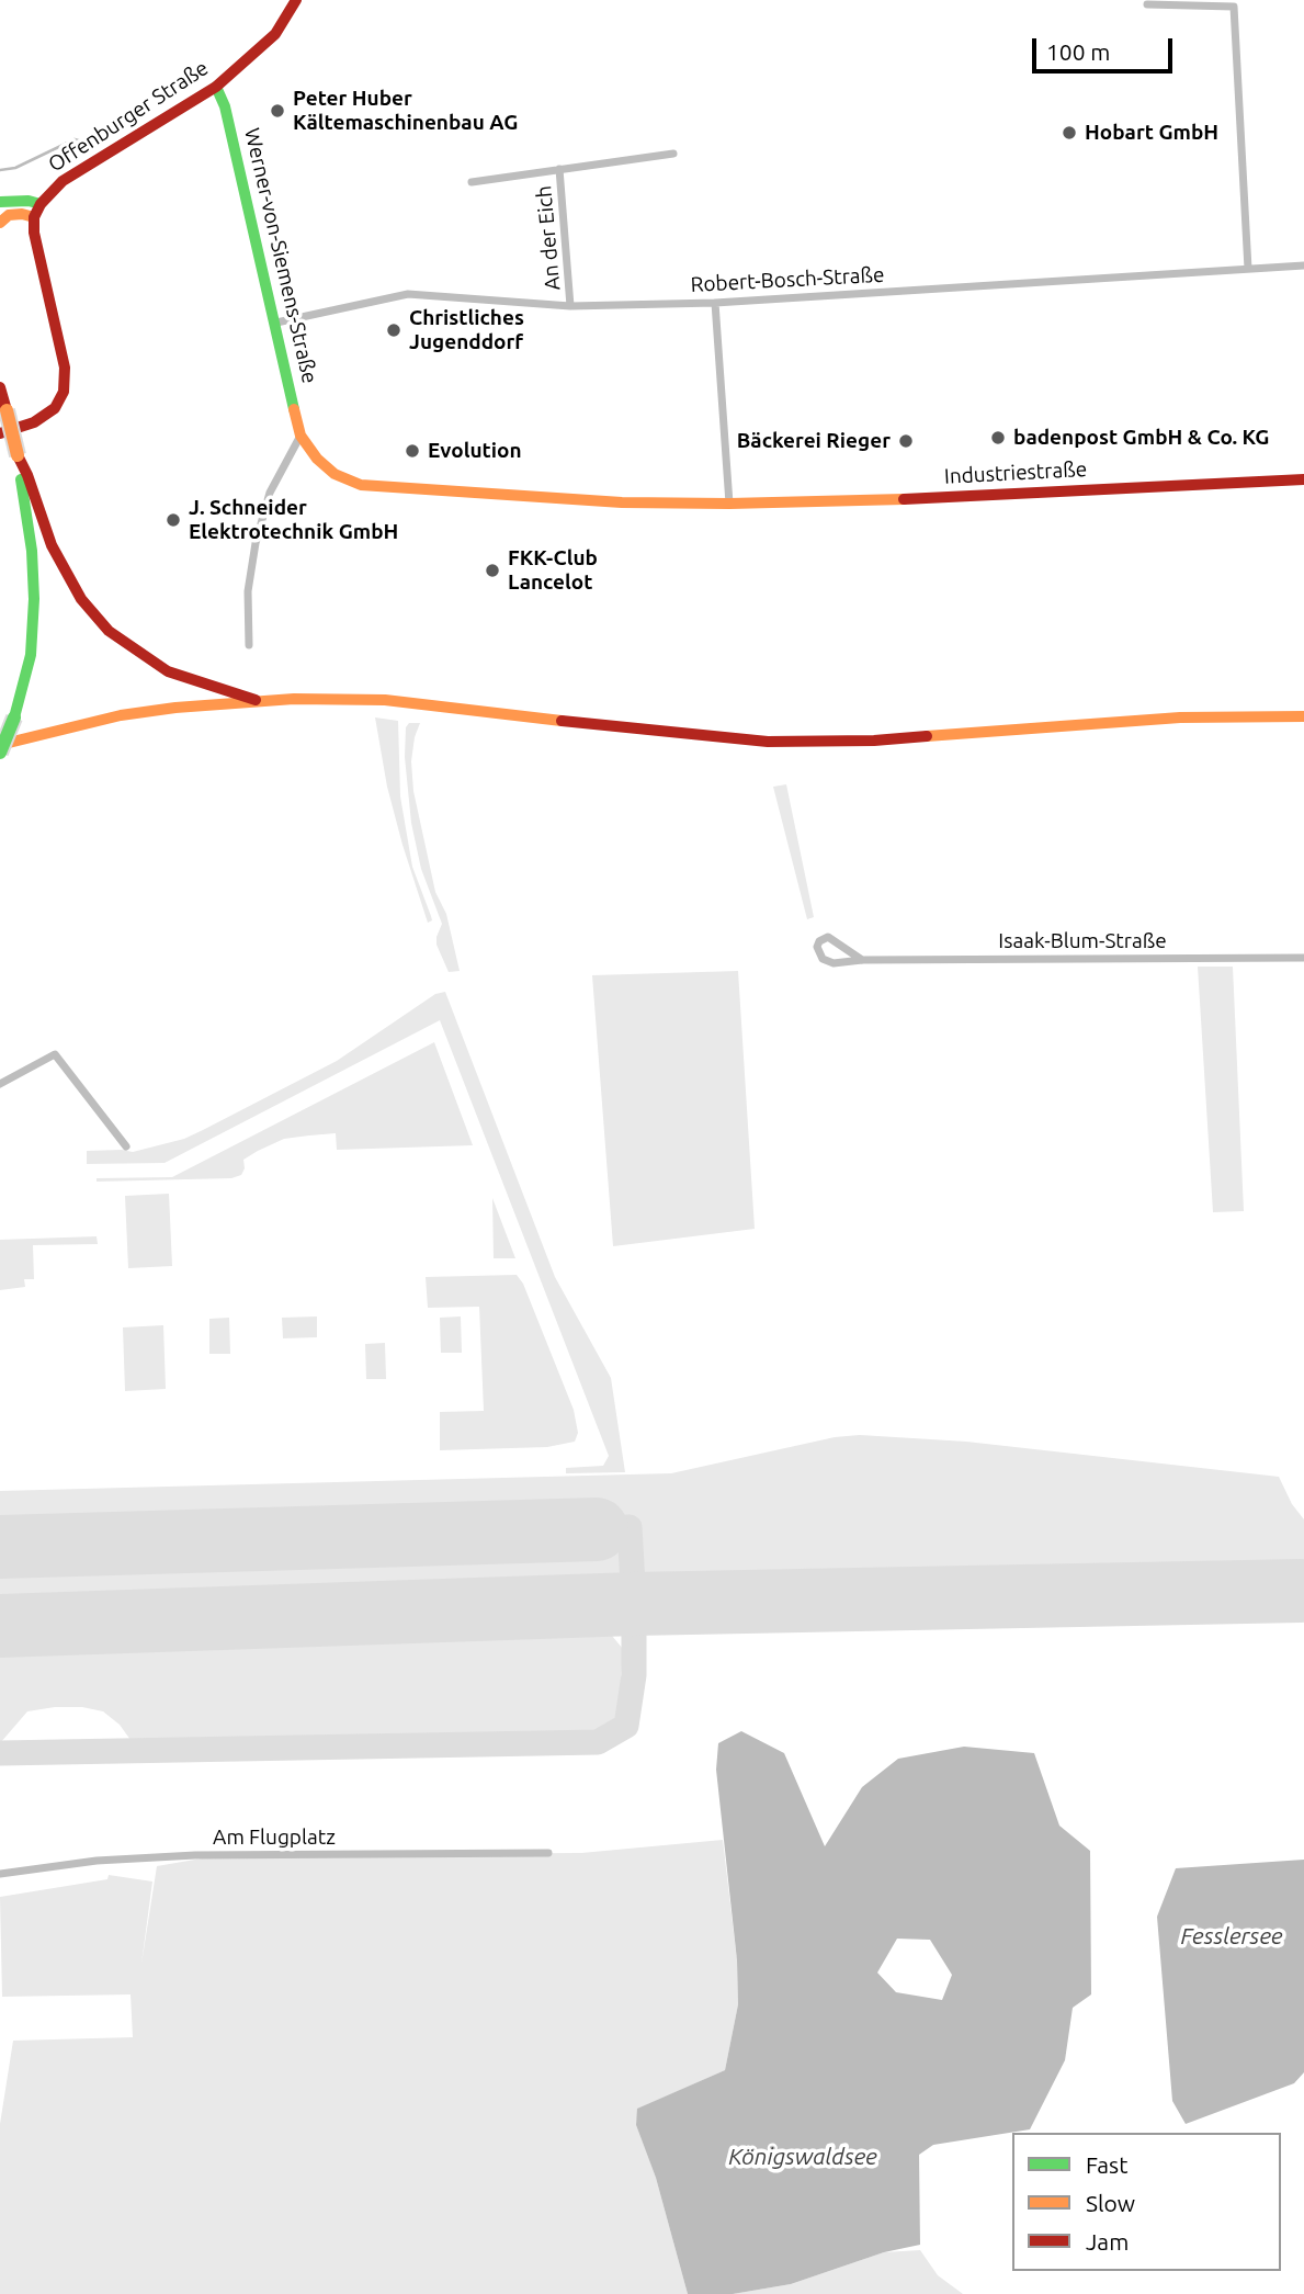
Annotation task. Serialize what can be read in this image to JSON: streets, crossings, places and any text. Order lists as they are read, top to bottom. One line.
{"streets":{"main road":["Offenburger Straße","Werner-von-Siemens-Straße","Industriestraße"],"street":["An der Eich","Robert-Bosch-Straße","Isaak-Blum-Straße","Am Flugplatz"]},"crossings":[["Offenburger Straße","Werner-von-Siemens-Straße"],["An der Eich","Robert-Bosch-Straße"],["Werner-von-Siemens-Straße","Robert-Bosch-Straße"],["Werner-von-Siemens-Straße","Industriestraße"]],"water":["Fesslersee","Königswaldsee"],"places":["Peter Huber Kältemaschinenbau AG","Hobart GmbH","Christliches Jugenddorf","badenpost GmbH & Co. KG","Bäckerei Rieger","Evolution","J. Schneider Elektrotechnik GmbH","FKK-Club Lancelot"],"legend":["Fast","Slow","Jam"],"scale_bar":"100 m"}
